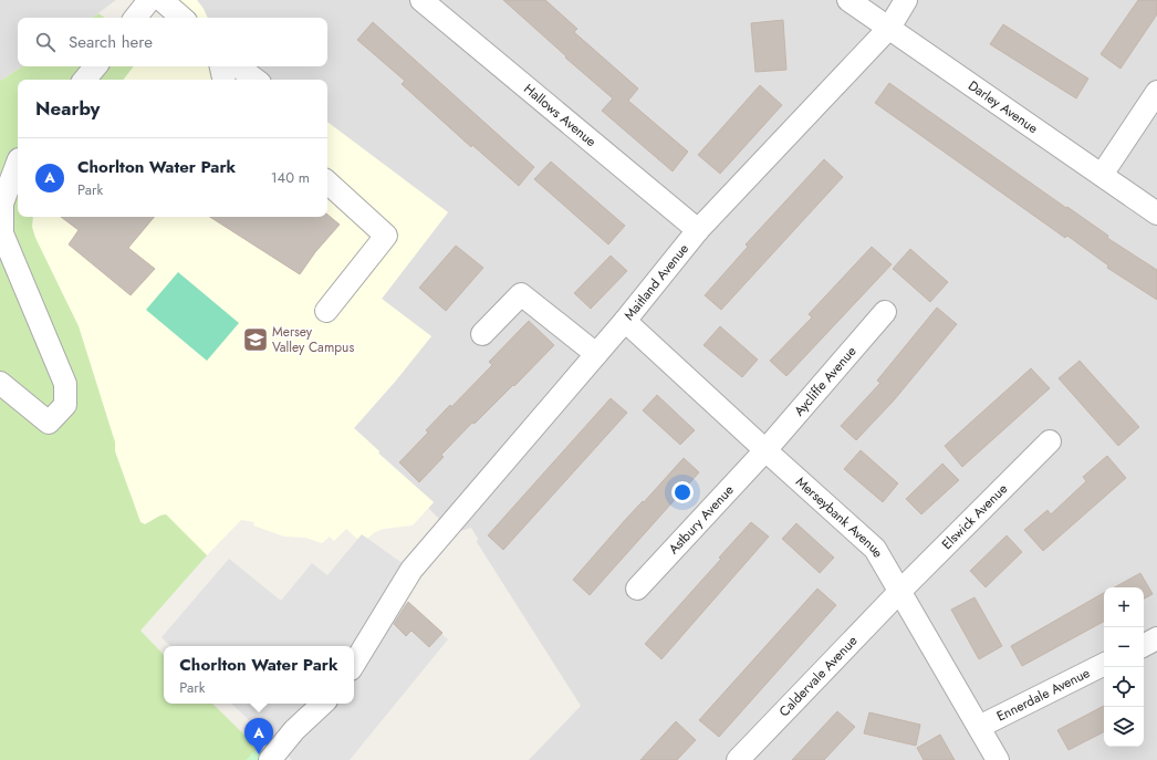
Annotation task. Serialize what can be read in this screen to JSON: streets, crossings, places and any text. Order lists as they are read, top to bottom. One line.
{"streets":{"street":["Darley Avenue","Hallows Avenue","Maitland Avenue","Aycliffe Avenue","Elswick Avenue","Merseybank Avenue","Astbury Avenue","Caldervale Avenue","Ennerdale Avenue"]},"crossings":[["Darley Avenue","Maitland Avenue"],["Hallows Avenue","Maitland Avenue"],["Maitland Avenue","Merseybank Avenue"],["Aycliffe Avenue","Merseybank Avenue"],["Aycliffe Avenue","Astbury Avenue"],["Elswick Avenue","Merseybank Avenue"],["Elswick Avenue","Caldervale Avenue"],["Merseybank Avenue","Astbury Avenue"],["Merseybank Avenue","Caldervale Avenue"],["Merseybank Avenue","Ennerdale Avenue"]],"places":{"school or university":["Mersey Valley Campus"]},"page":{"search":"Search here","heading":"Nearby","list":[{"mark":"A","name":"Chorlton Water Park","note":"Park","value":"140 m"}],"map_buttons":["+","−"],"popup":["Chorlton Water Park","Park"],"pins":"A"}}
